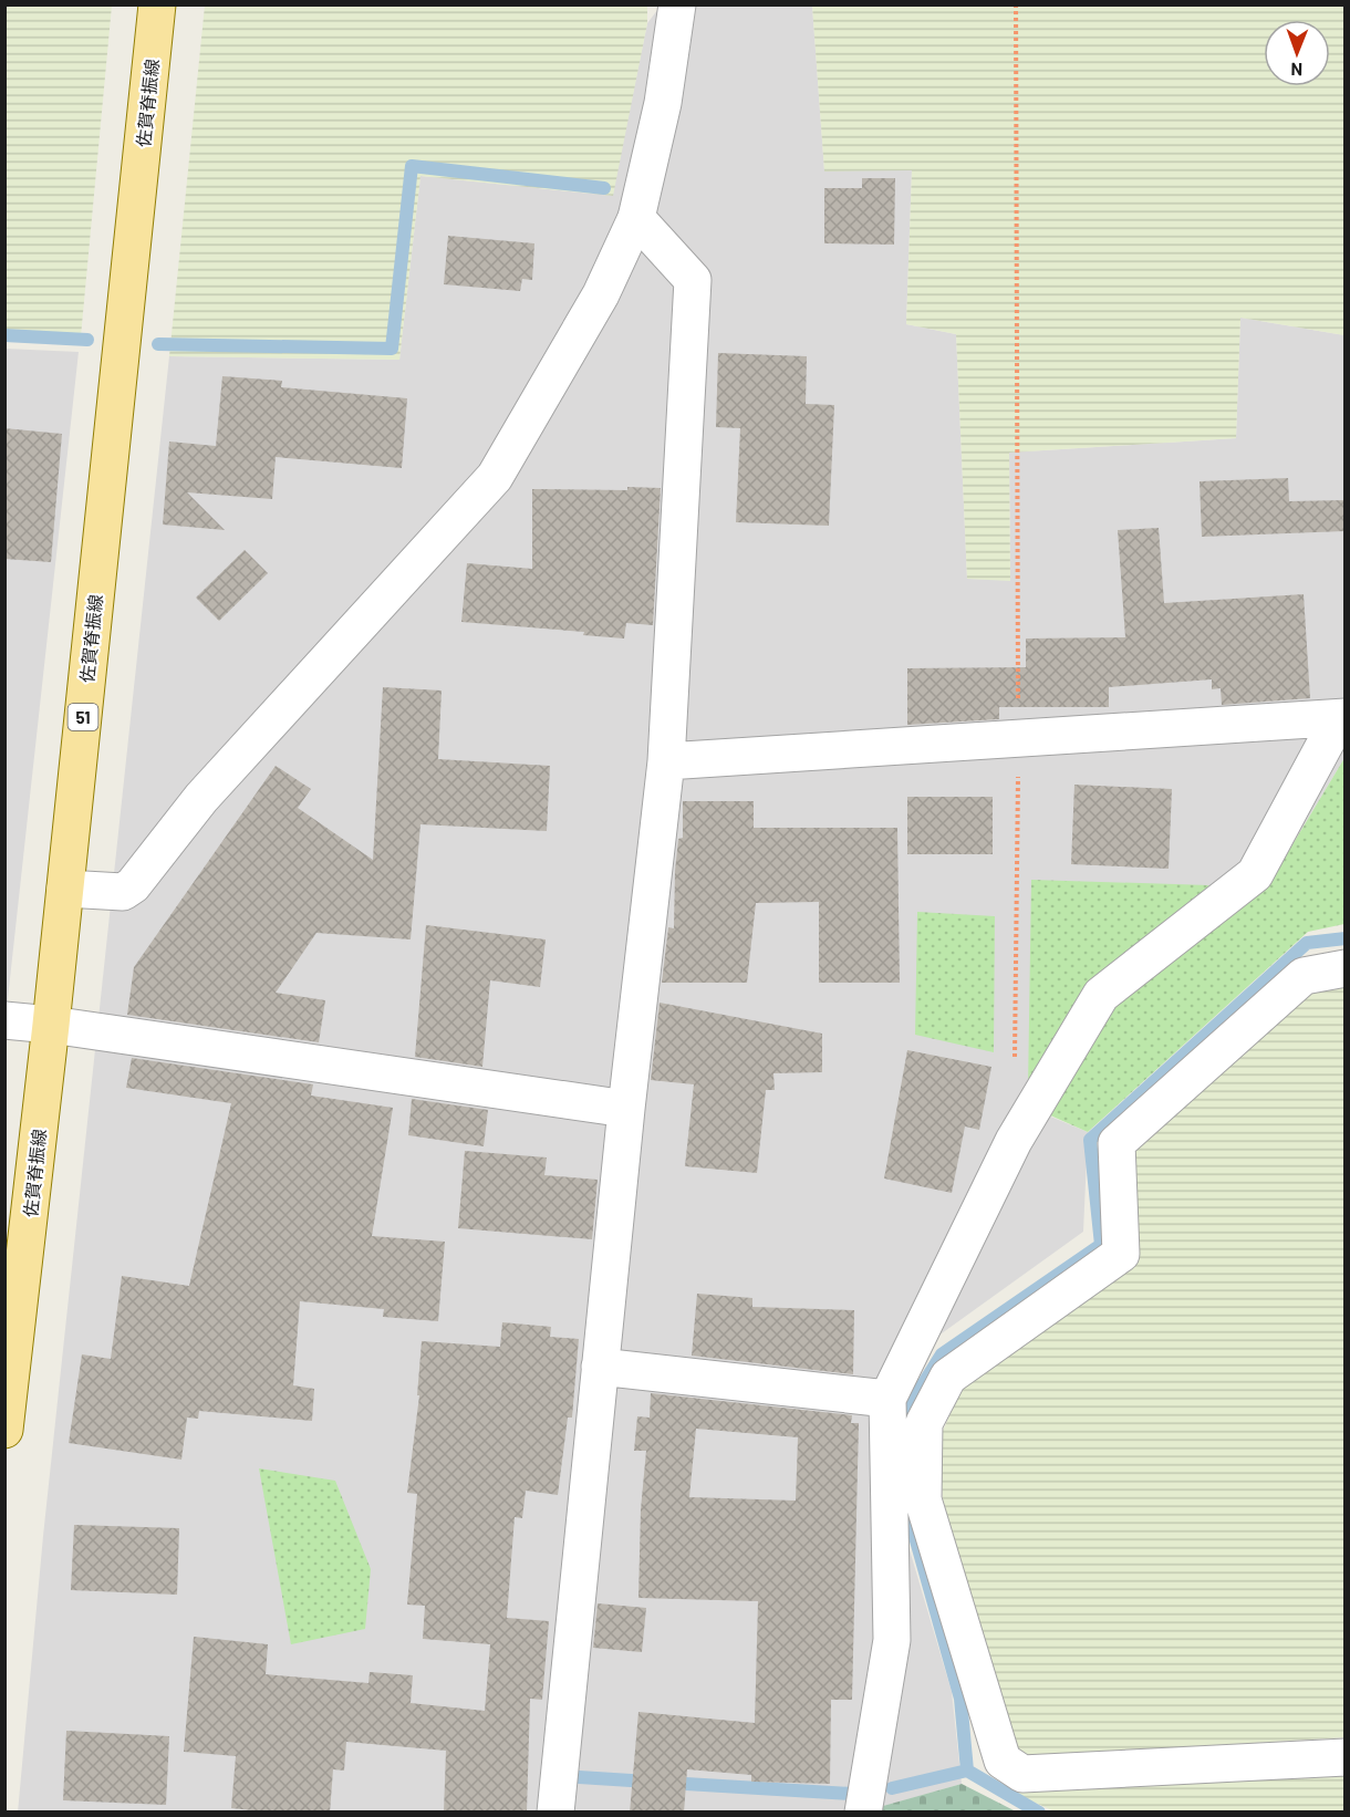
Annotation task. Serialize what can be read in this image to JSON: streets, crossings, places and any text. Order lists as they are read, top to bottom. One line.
{"streets":{"main road":["佐賀脊振線","51"]},"north":"bottom"}
